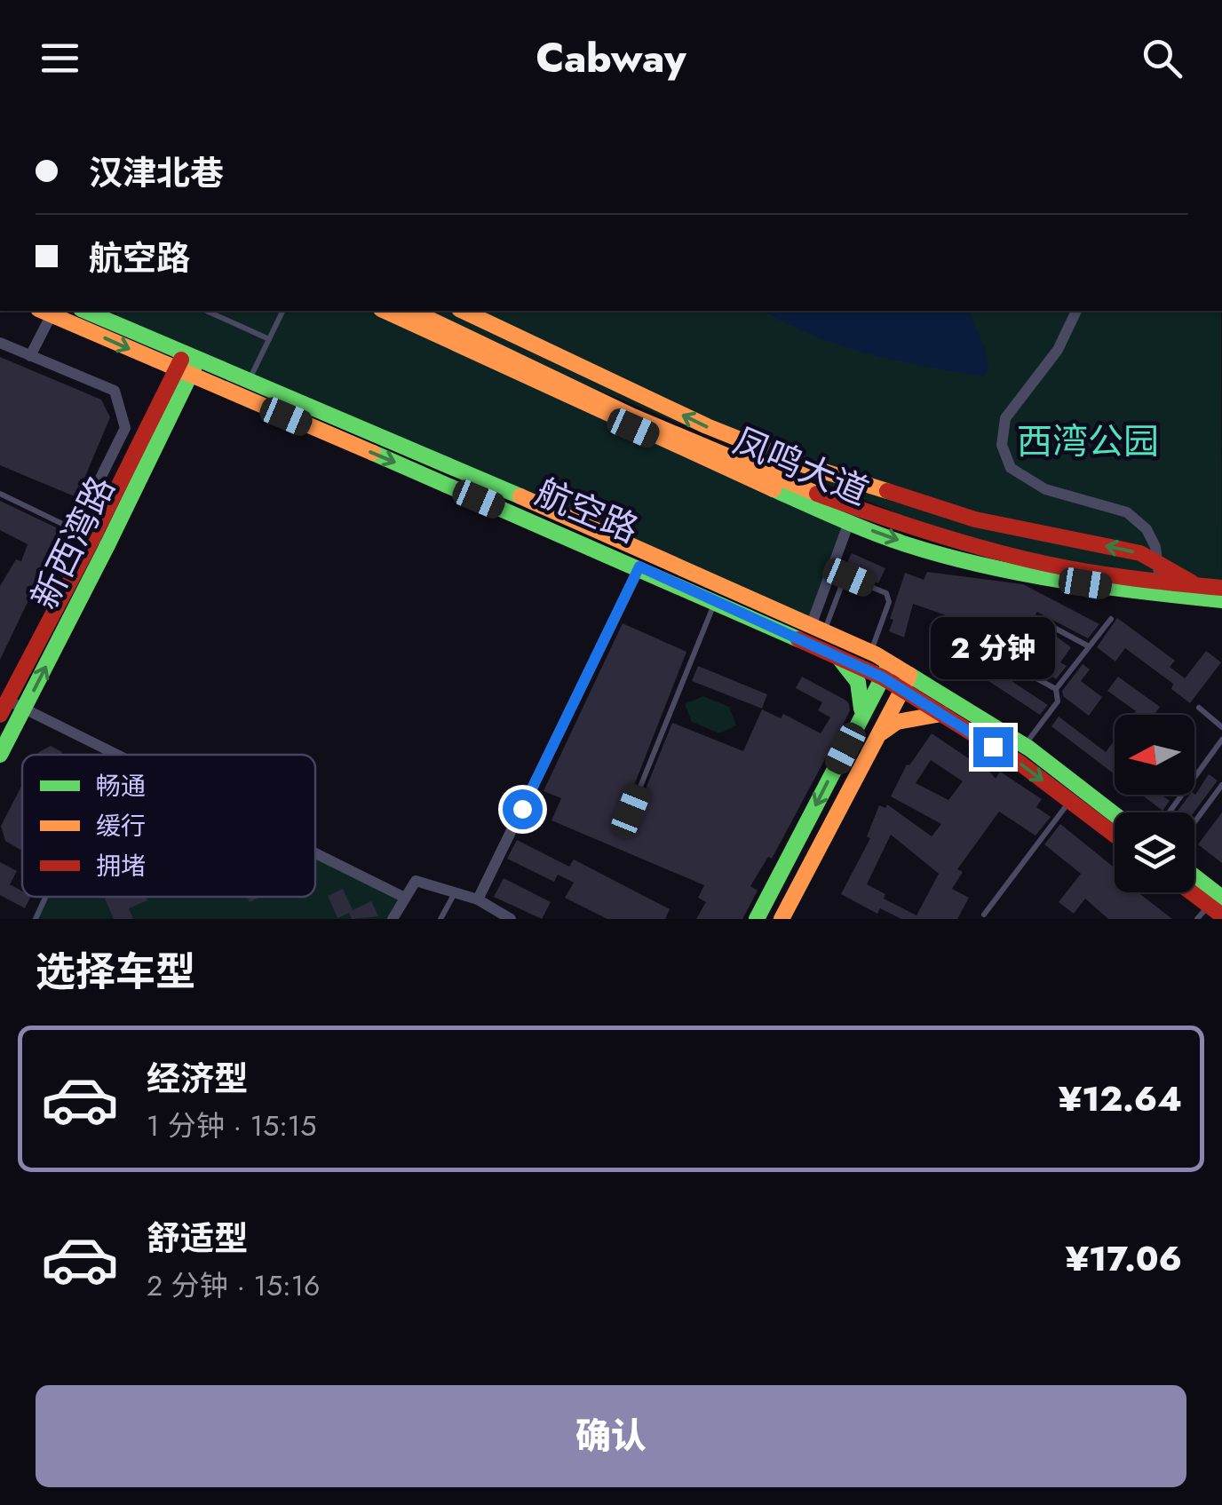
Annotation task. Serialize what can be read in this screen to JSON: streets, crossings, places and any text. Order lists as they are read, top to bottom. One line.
{"streets":{"main road":["凤鸣大道","航空路","新西湾路"]},"crossings":[["航空路","新西湾路"]],"parks":["西湾公园"],"legend":["畅通","缓行","拥堵"],"north":"left","page":{"header":"Cabway","banner":["汉津北巷","航空路"],"bubble":"2 分钟","heading":"选择车型","list":[{"name":"经济型","note":"1 分钟 · 15:15","value":"¥12.64"},{"name":"舒适型","note":"2 分钟 · 15:16","value":"¥17.06"}],"buttons":"确认"}}
